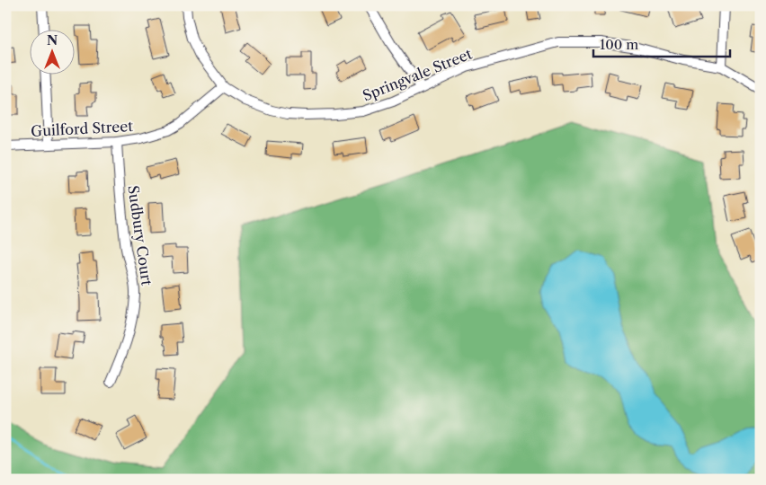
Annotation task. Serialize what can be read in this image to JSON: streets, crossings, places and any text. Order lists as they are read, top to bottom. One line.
{"streets":{"street":["Springvale Street","Guilford Street","Sudbury Court"]},"crossings":[["Springvale Street","Guilford Street"],["Guilford Street","Sudbury Court"]],"scale_bar":"100 m","north":"top"}
